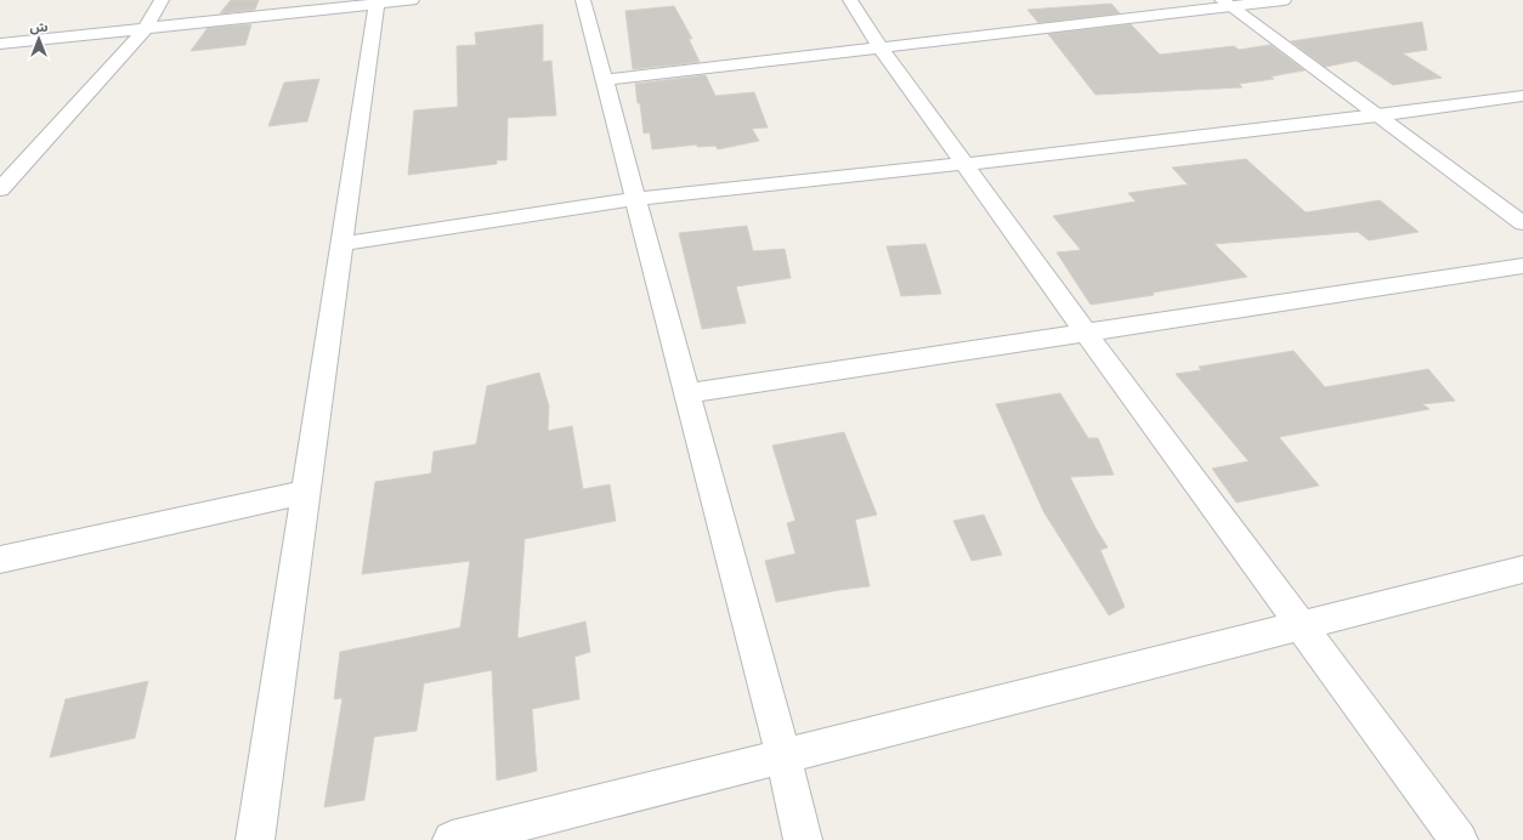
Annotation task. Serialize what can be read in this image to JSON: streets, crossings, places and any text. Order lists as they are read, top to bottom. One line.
{"north":"top"}
